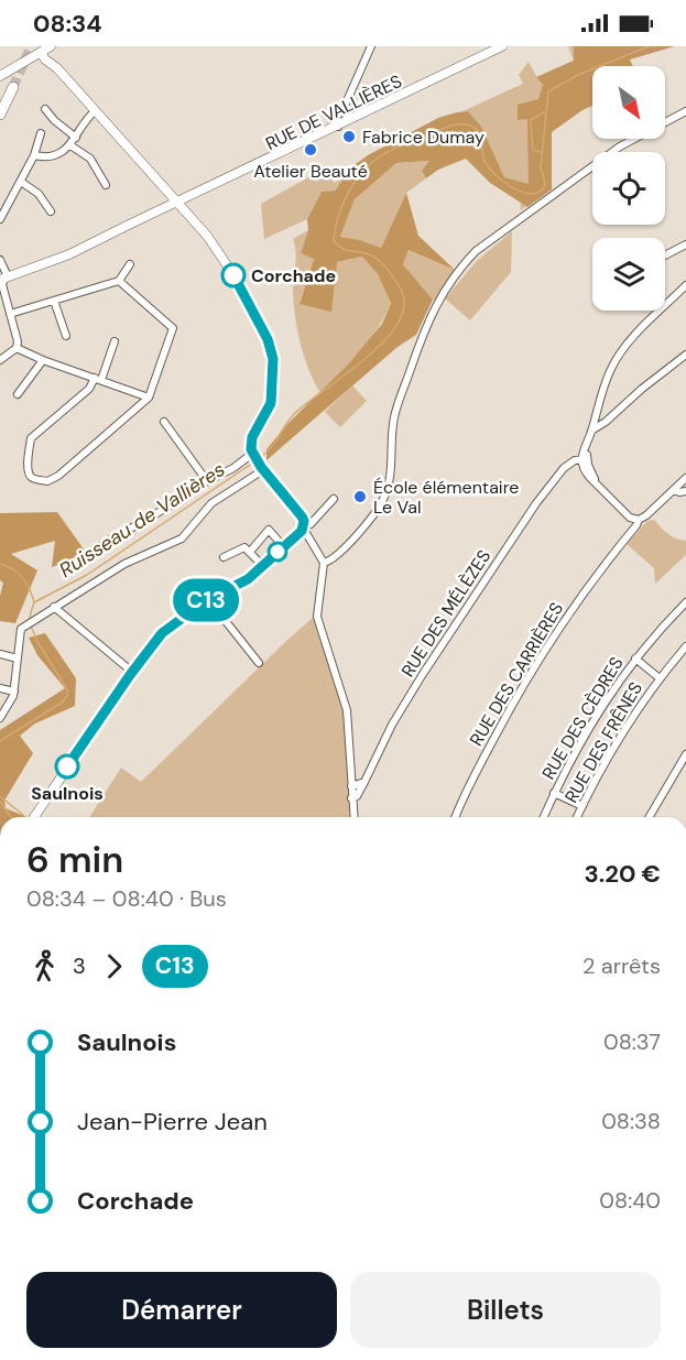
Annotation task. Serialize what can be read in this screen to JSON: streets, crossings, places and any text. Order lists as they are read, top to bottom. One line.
{"streets":{"main road":["RUE DE VALLIÈRES"],"street":["RUE DES MÉLÈZES","RUE DES CARRIÈRES","RUE DES CÈDRES","RUE DES FRÊNES"]},"water":["Ruisseau de Vallières"],"places":["Fabrice Dumay","Atelier Beauté","Corchade","École élémentaire Le Val","Saulnois"],"lines":["bus line C13"],"north":"bottom right","page":{"status":"08:34","on_map":"C13","heading":["6 min","08:34 – 08:40 · Bus","3.20 €"],"legs":["3","C13","2 arrêts"],"list":[{"name":"Saulnois","value":"08:37"},{"name":"Jean-Pierre Jean","value":"08:38"},{"name":"Corchade","value":"08:40"}],"buttons":["Démarrer","Billets"]}}
